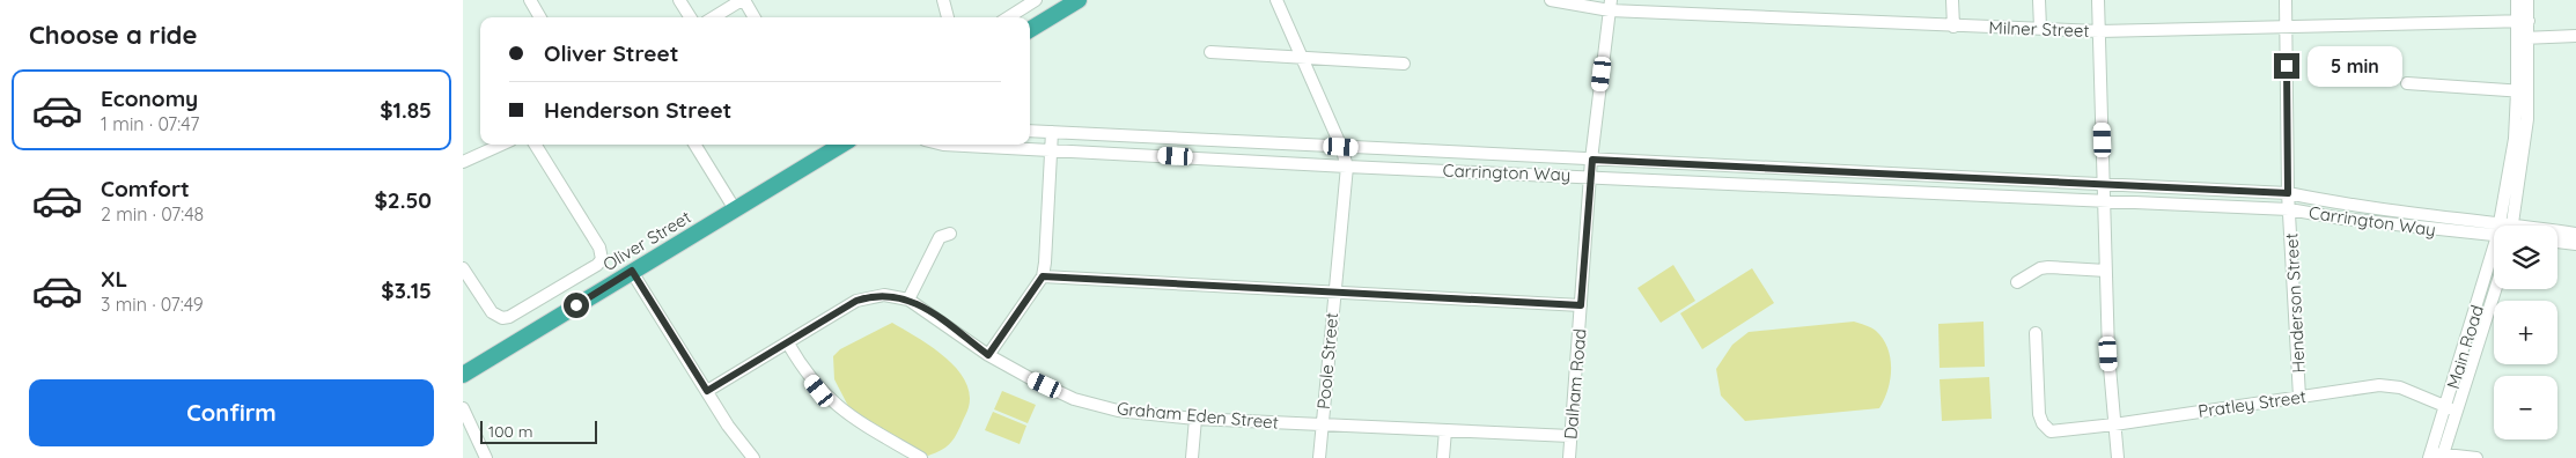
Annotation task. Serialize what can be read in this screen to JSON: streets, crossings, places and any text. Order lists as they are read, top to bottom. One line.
{"streets":{"highway":["Oliver Street"],"street":["Milner Street","Carrington Way","Henderson Street","Main Road","Poole Street","Dalham Road","Pratley Street","Graham Eden Street"]},"crossings":[["Milner Street","Henderson Street"],["Milner Street","Dalham Road"],["Carrington Way","Henderson Street"],["Carrington Way","Poole Street"],["Carrington Way","Dalham Road"],["Henderson Street","Pratley Street"],["Main Road","Pratley Street"],["Poole Street","Graham Eden Street"],["Dalham Road","Graham Eden Street"]],"scale_bar":"100 m","page":{"heading":"Choose a ride","banner":["Oliver Street","Henderson Street"],"bubble":"5 min","list":[{"name":"Economy","note":"1 min · 07:47","value":"$1.85"},{"name":"Comfort","note":"2 min · 07:48","value":"$2.50"},{"name":"XL","note":"3 min · 07:49","value":"$3.15"}],"map_buttons":["+","−"],"buttons":"Confirm","scale":"100 m"}}
